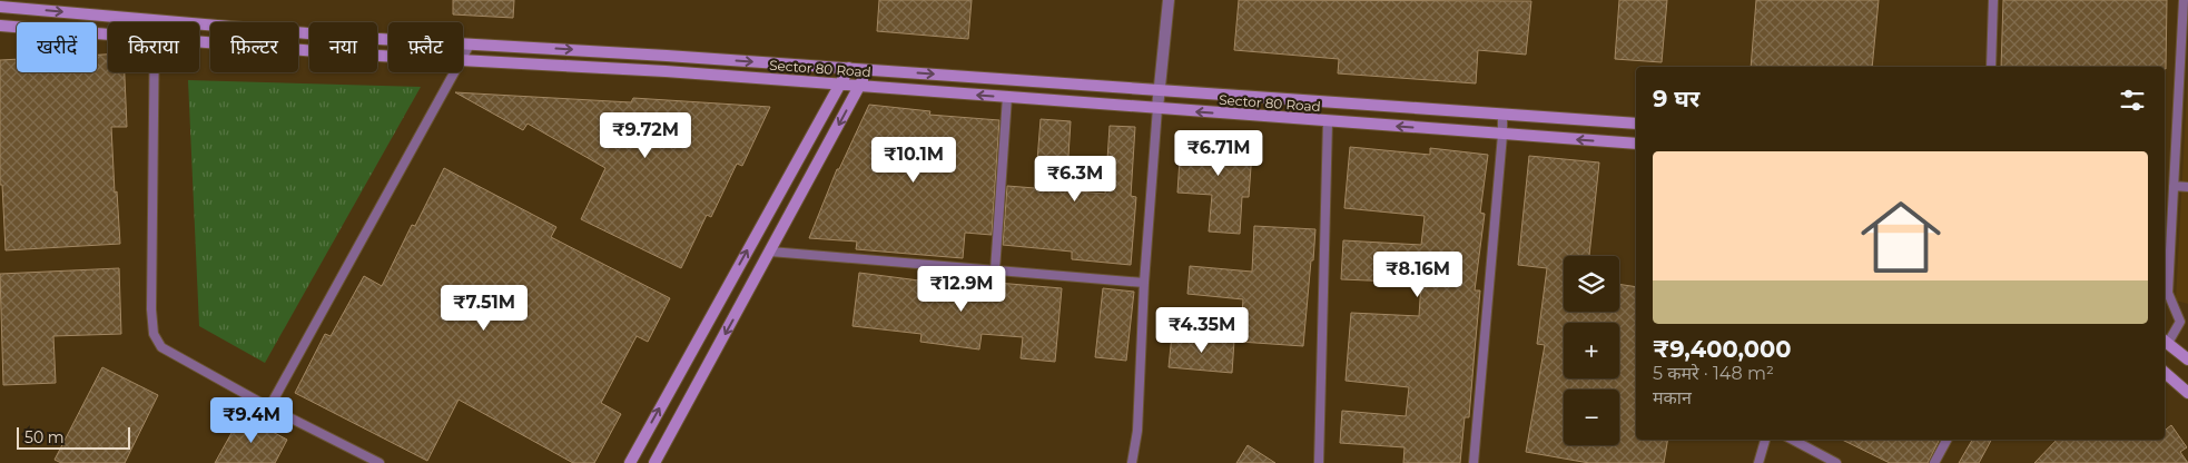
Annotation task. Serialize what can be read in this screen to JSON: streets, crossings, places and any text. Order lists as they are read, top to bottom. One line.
{"streets":{"street":["Sector 80 Road"]},"scale_bar":"50 m","page":{"chip":["खरीदें","किराया","फ़िल्टर","नया","फ़्लैट"],"heading":"9 घर","price":["₹9.72M","₹6.71M","₹10.1M","₹6.3M","₹8.16M","₹12.9M","₹7.51M","₹4.35M","₹9.4M"],"list":[{"name":"₹9,400,000","note":"5 कमरे · 148 m² · मकान"}],"map_buttons":["+","−"],"scale":"50 m"}}
